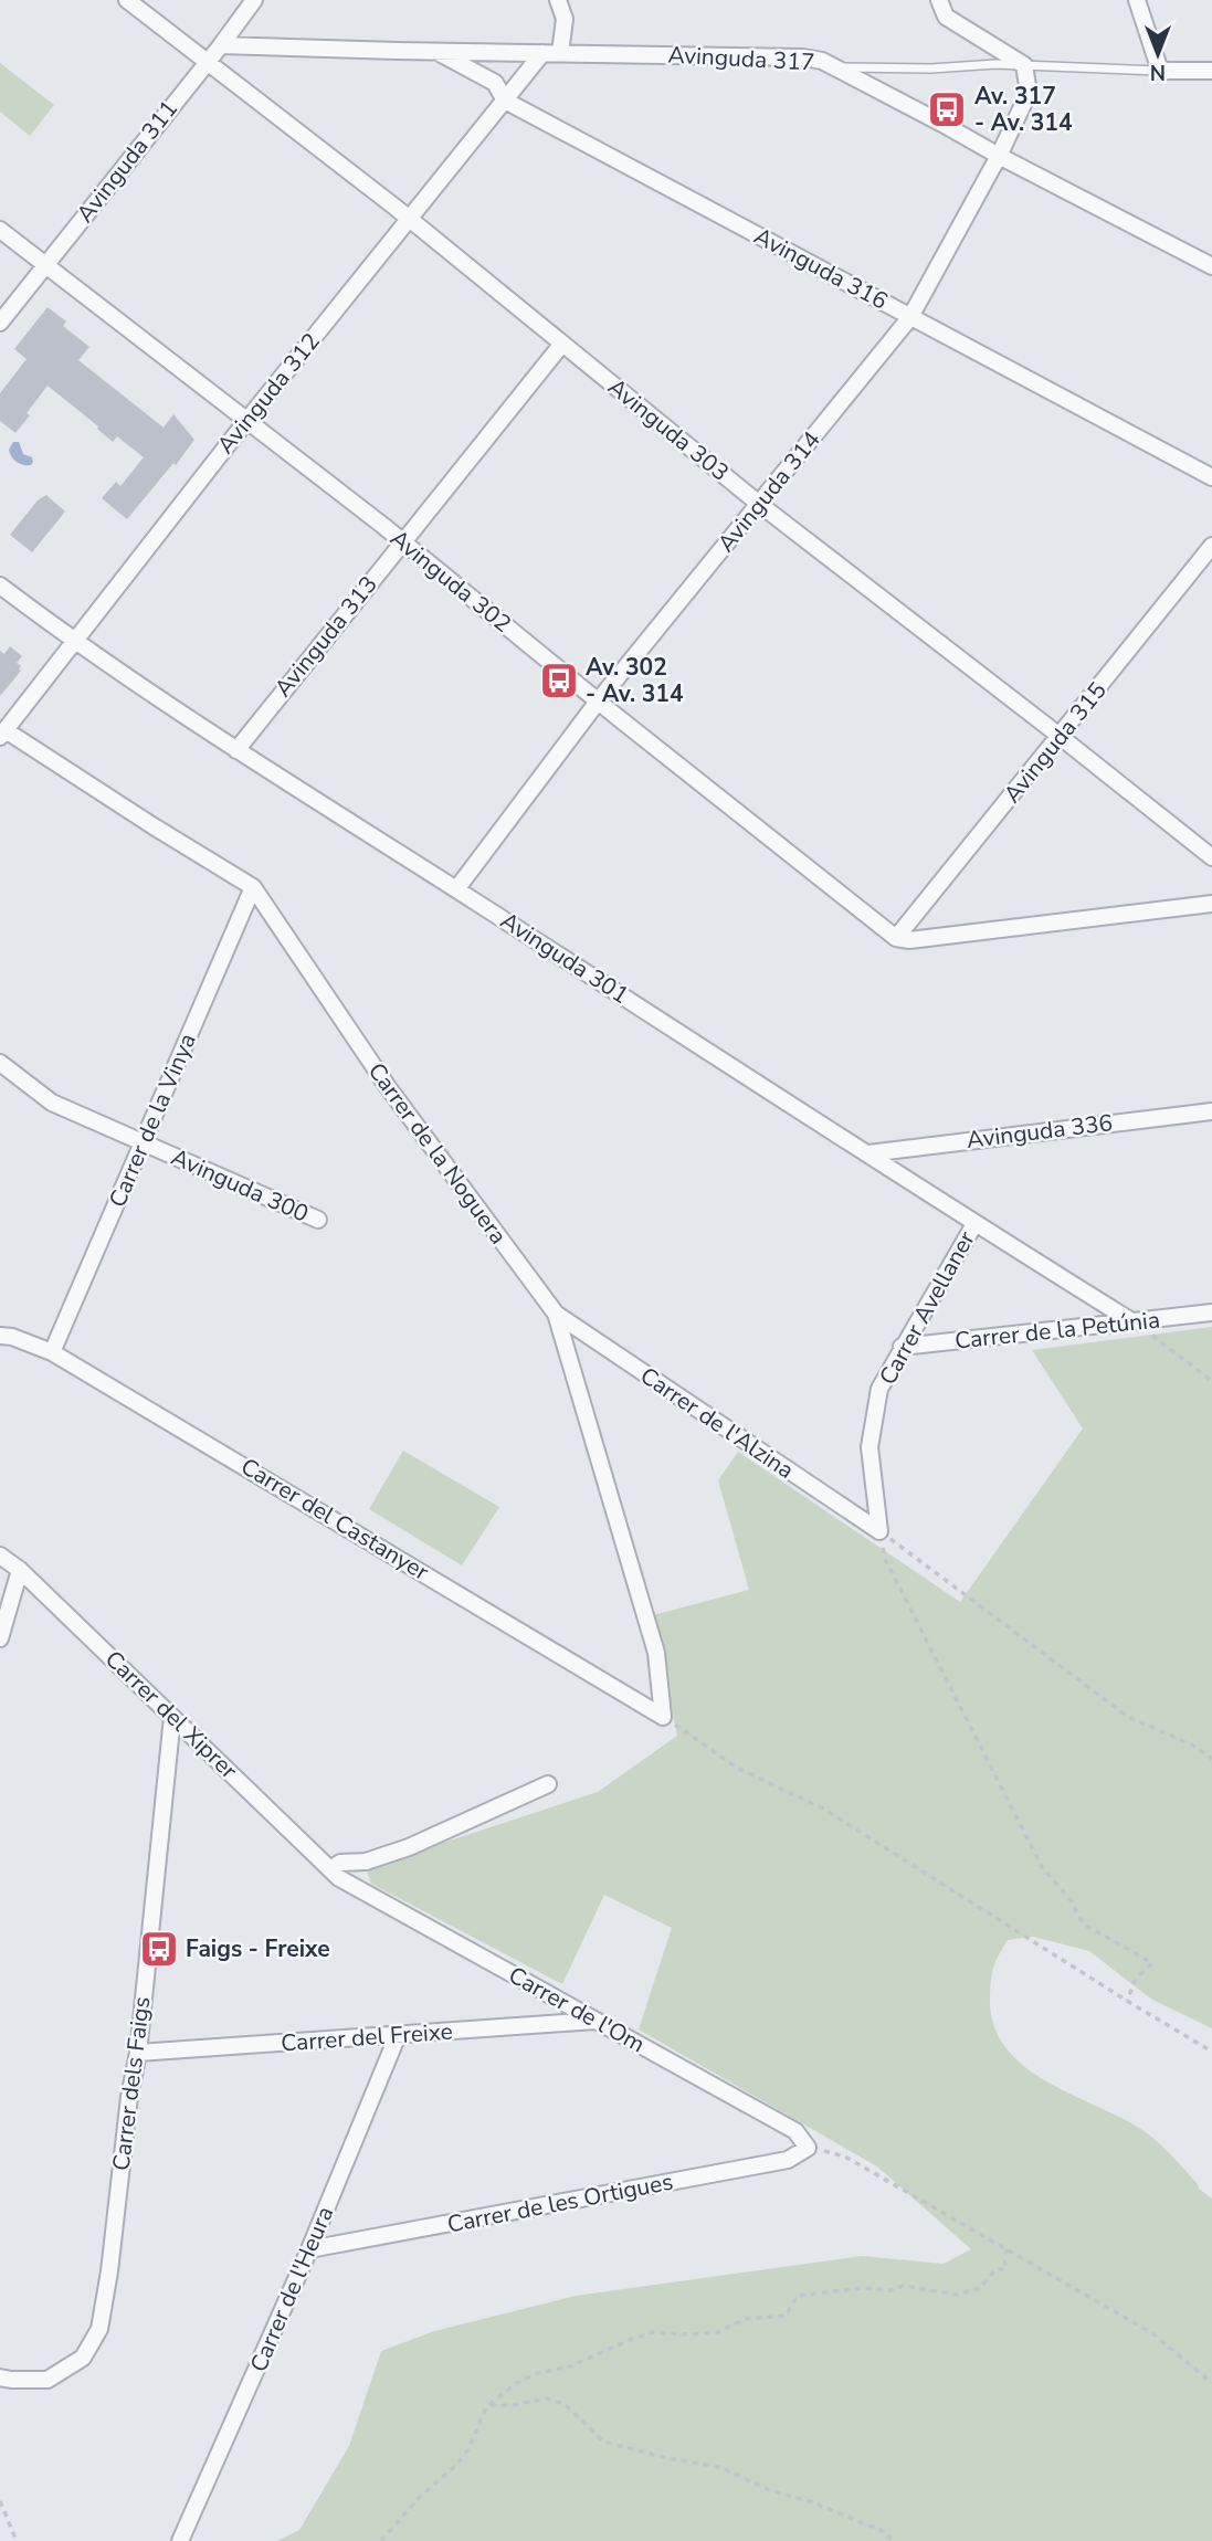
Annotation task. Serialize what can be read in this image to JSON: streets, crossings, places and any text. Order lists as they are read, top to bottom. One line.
{"streets":{"street":["Avinguda 317","Avinguda 311","Avinguda 316","Avinguda 312","Avinguda 303","Avinguda 314","Avinguda 302","Avinguda 313","Avinguda 315","Avinguda 301","Carrer de la Vinya","Avinguda 336","Carrer de la Noguera","Avinguda 300","Carrer Avellaner","Carrer de la Petúnia","Carrer de l'Alzina","Carrer del Castanyer","Carrer del Xiprer","Carrer de l'Om","Carrer del Freixe","Carrer dels Faigs","Carrer de les Ortigues","Carrer de l'Heura"]},"crossings":[["Avinguda 317","Avinguda 311"],["Avinguda 317","Avinguda 316"],["Avinguda 317","Avinguda 312"],["Avinguda 317","Avinguda 314"],["Avinguda 311","Avinguda 303"],["Avinguda 311","Avinguda 302"],["Avinguda 316","Avinguda 312"],["Avinguda 316","Avinguda 314"],["Avinguda 312","Avinguda 303"],["Avinguda 312","Avinguda 302"],["Avinguda 312","Avinguda 301"],["Avinguda 312","Carrer de la Noguera"],["Avinguda 303","Avinguda 314"],["Avinguda 303","Avinguda 313"],["Avinguda 303","Avinguda 315"],["Avinguda 314","Avinguda 302"],["Avinguda 314","Avinguda 301"],["Avinguda 302","Avinguda 313"],["Avinguda 302","Avinguda 315"],["Avinguda 313","Avinguda 301"],["Avinguda 301","Avinguda 336"],["Avinguda 301","Carrer Avellaner"],["Avinguda 301","Carrer de la Petúnia"],["Carrer de la Vinya","Carrer de la Noguera"],["Carrer de la Vinya","Avinguda 300"],["Carrer de la Vinya","Carrer del Castanyer"],["Carrer de la Noguera","Carrer de l'Alzina"],["Carrer de la Noguera","Carrer del Castanyer"],["Carrer Avellaner","Carrer de la Petúnia"],["Carrer Avellaner","Carrer de l'Alzina"],["Carrer del Xiprer","Carrer de l'Om"],["Carrer del Xiprer","Carrer dels Faigs"],["Carrer de l'Om","Carrer del Freixe"],["Carrer de l'Om","Carrer de les Ortigues"],["Carrer del Freixe","Carrer dels Faigs"],["Carrer del Freixe","Carrer de l'Heura"],["Carrer de les Ortigues","Carrer de l'Heura"]],"places":{"bus stop":["Av. 317 - Av. 314","Av. 302 - Av. 314","Faigs - Freixe"]},"north":"bottom"}
